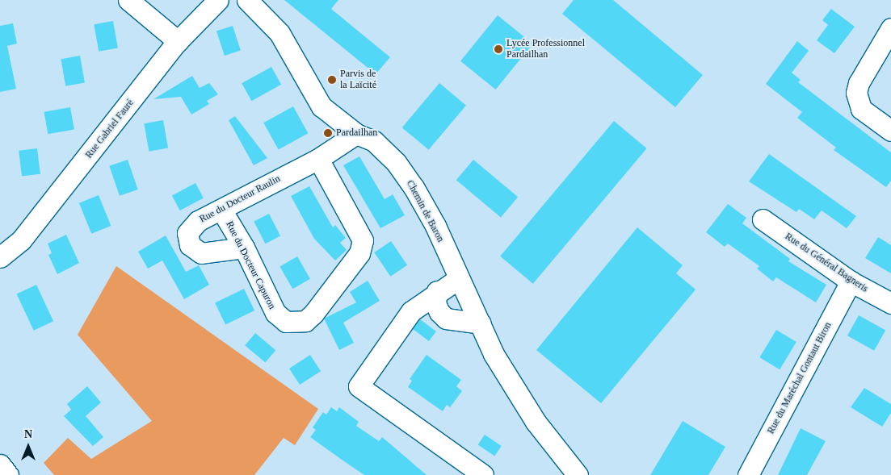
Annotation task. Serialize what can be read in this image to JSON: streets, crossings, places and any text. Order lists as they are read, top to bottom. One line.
{"streets":{"street":["Rue Gabriel Fauré","Rue du Docteur Raulin","Chemin de Baron","Rue du Général Bagneris","Rue du Docteur Capuron","Rue du Maréchal Gontaut Biron"]},"crossings":[["Rue du Docteur Raulin","Chemin de Baron"],["Rue du Docteur Raulin","Rue du Docteur Capuron"],["Rue du Général Bagneris","Rue du Maréchal Gontaut Biron"]],"places":["Lycée Professionnel Pardailhan","Parvis de la Laïcité","Pardailhan"],"north":"top"}
